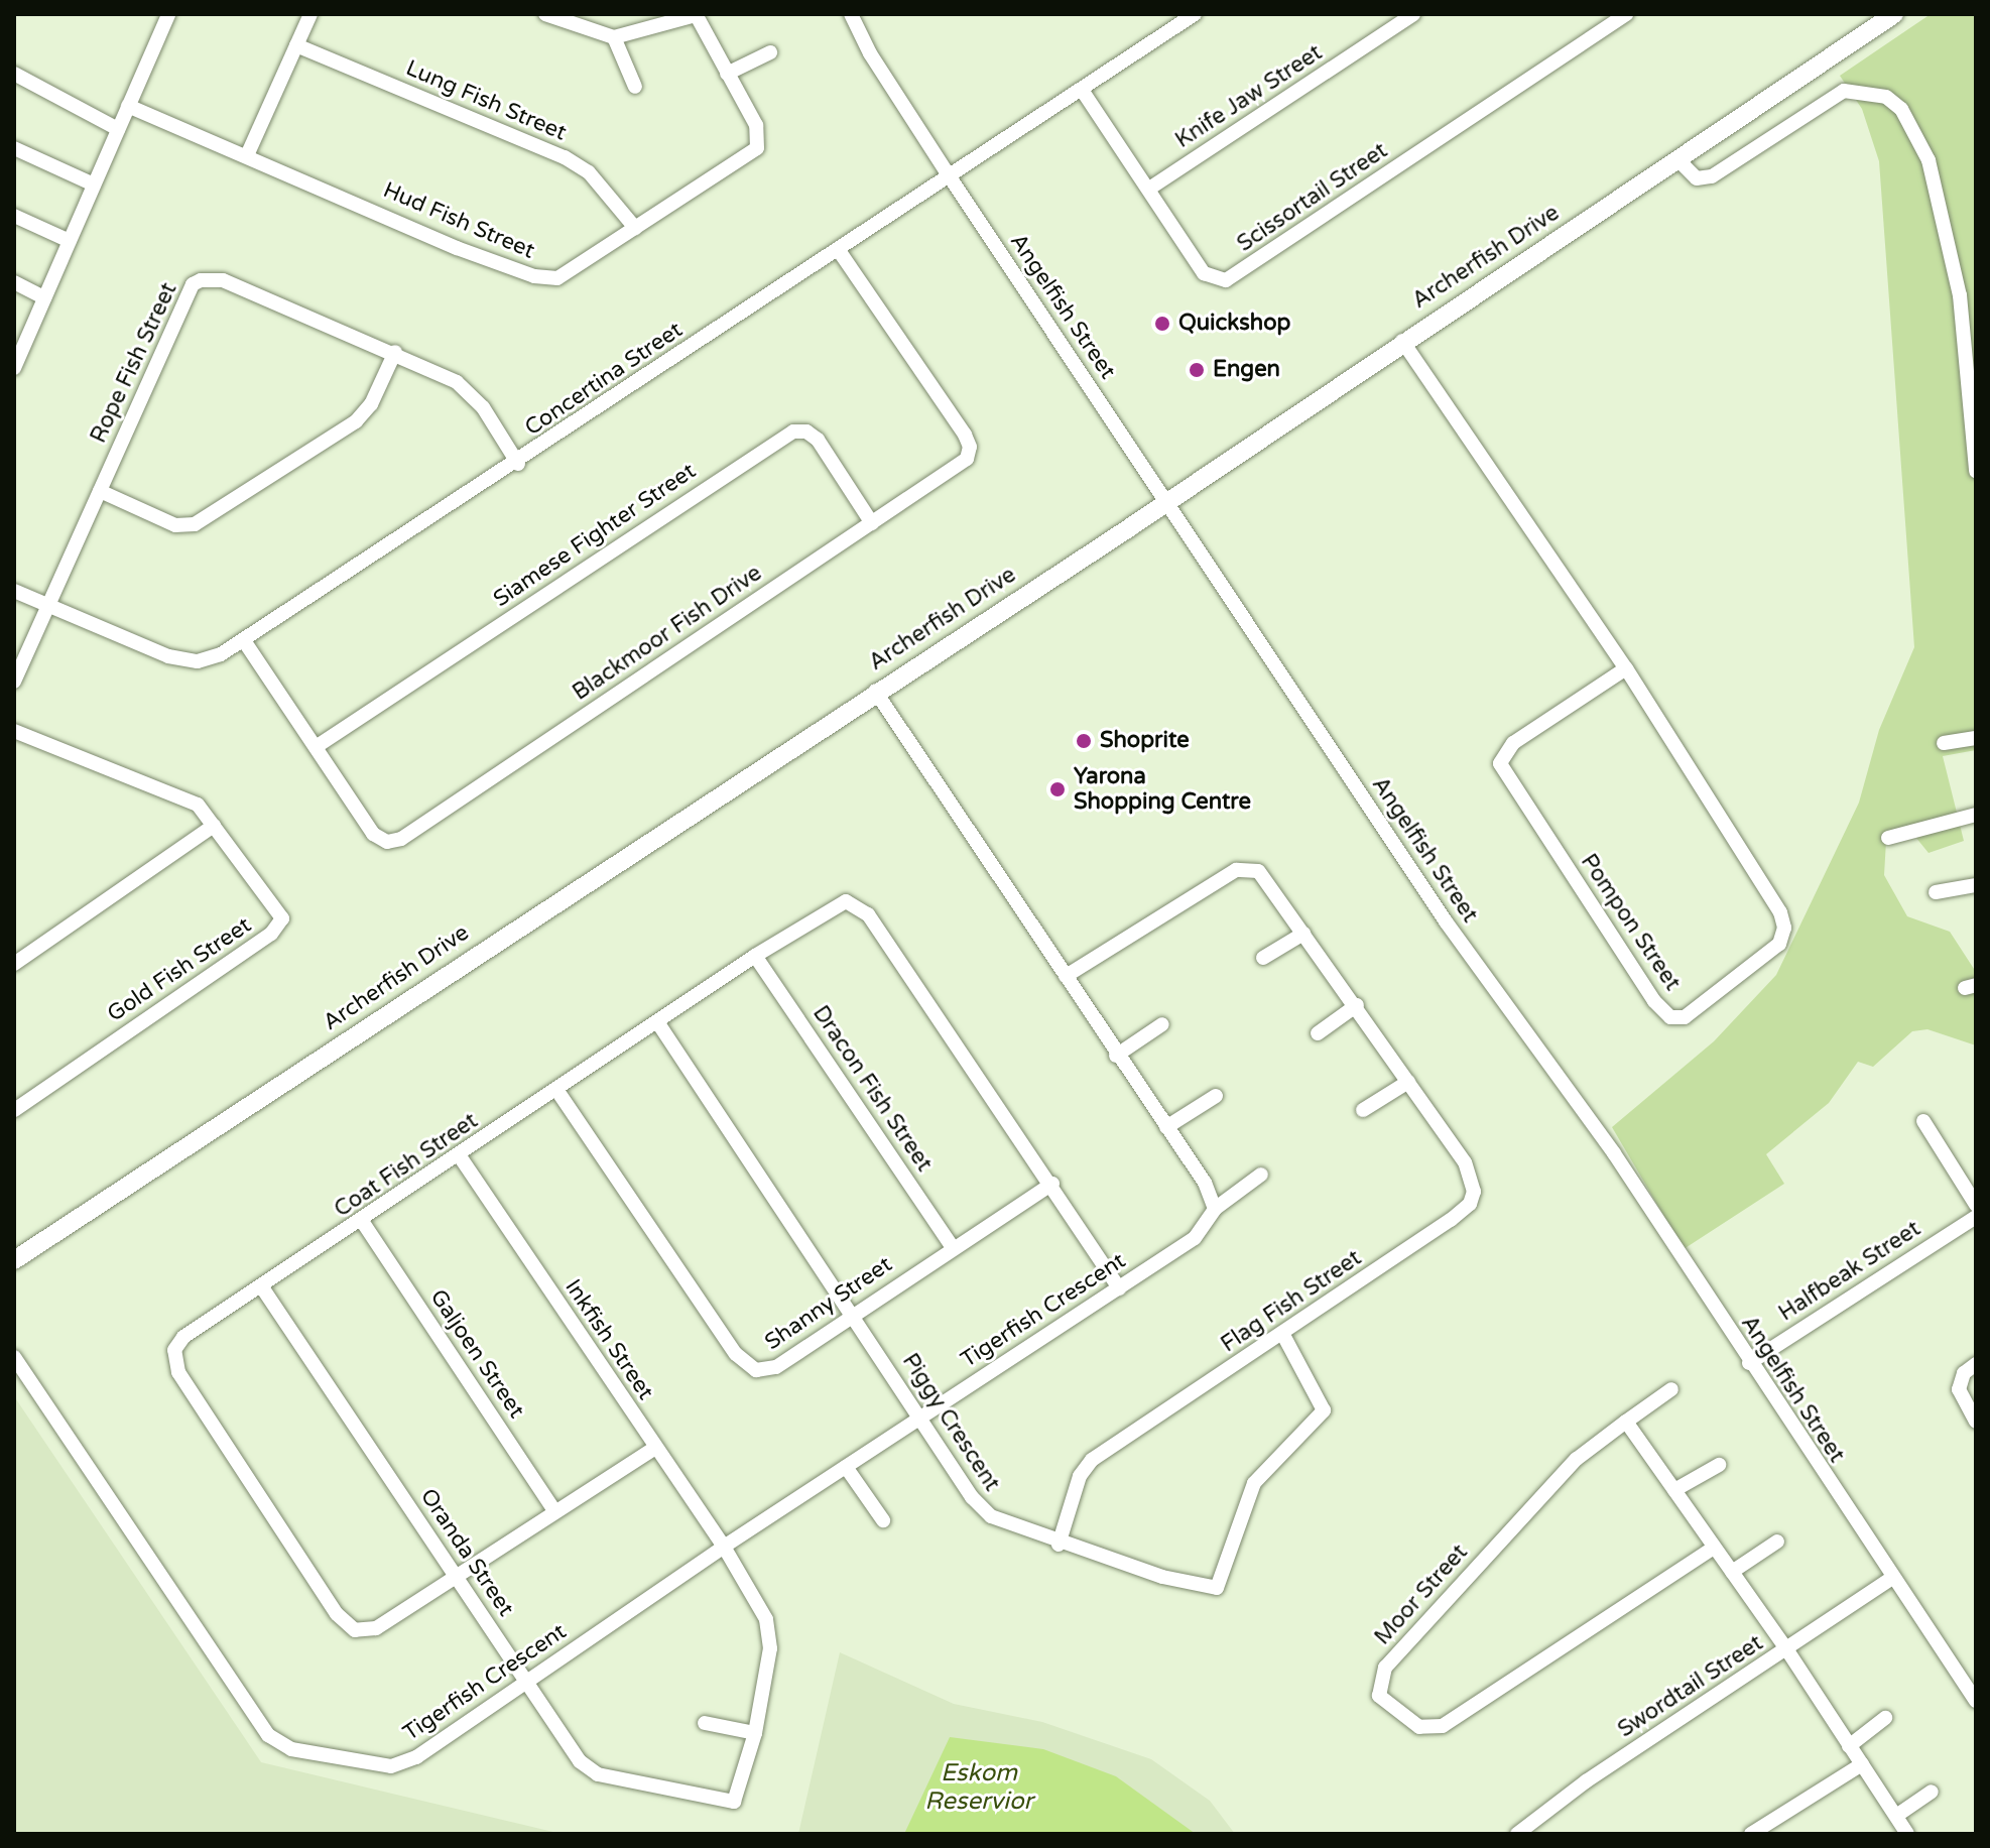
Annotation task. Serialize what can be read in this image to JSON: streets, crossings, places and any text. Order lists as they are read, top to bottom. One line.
{"streets":{"street":["Knife Jaw Street","Lung Fish Street","Scissortail Street","Hud Fish Street","Archerfish Drive","Angelfish Street","Rope Fish Street","Concertina Street","Siamese Fighter Street","Blackmoor Fish Drive","Pompon Street","Gold Fish Street","Dracon Fish Street","Coat Fish Street","Halfbeak Street","Flag Fish Street","Shanny Street","Tigerfish Crescent","Inkfish Street","Galjoen Street","Piggy Crescent","Oranda Street","Moor Street","Swordtail Street"]},"crossings":[["Knife Jaw Street","Scissortail Street"],["Lung Fish Street","Hud Fish Street"],["Scissortail Street","Concertina Street"],["Archerfish Drive","Angelfish Street"],["Archerfish Drive","Pompon Street"],["Angelfish Street","Concertina Street"],["Angelfish Street","Halfbeak Street"],["Angelfish Street","Swordtail Street"],["Rope Fish Street","Concertina Street"],["Concertina Street","Blackmoor Fish Drive"],["Siamese Fighter Street","Blackmoor Fish Drive"],["Dracon Fish Street","Coat Fish Street"],["Dracon Fish Street","Shanny Street"],["Coat Fish Street","Shanny Street"],["Coat Fish Street","Tigerfish Crescent"],["Coat Fish Street","Inkfish Street"],["Coat Fish Street","Galjoen Street"],["Coat Fish Street","Piggy Crescent"],["Coat Fish Street","Oranda Street"],["Flag Fish Street","Piggy Crescent"],["Shanny Street","Piggy Crescent"],["Tigerfish Crescent","Inkfish Street"],["Tigerfish Crescent","Piggy Crescent"],["Tigerfish Crescent","Oranda Street"],["Inkfish Street","Oranda Street"]],"water":["Eskom Reservior"],"places":["Quickshop","Engen","Shoprite","Yarona Shopping Centre"]}
